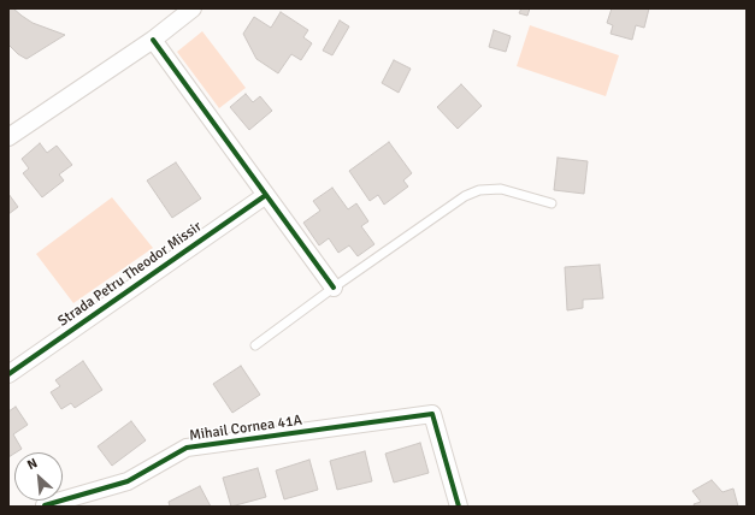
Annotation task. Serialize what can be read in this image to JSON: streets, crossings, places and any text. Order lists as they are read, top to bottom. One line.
{"streets":{"street":["Strada Petru Theodor Missir","Mihail Cornea 41A"]},"north":"top left"}
